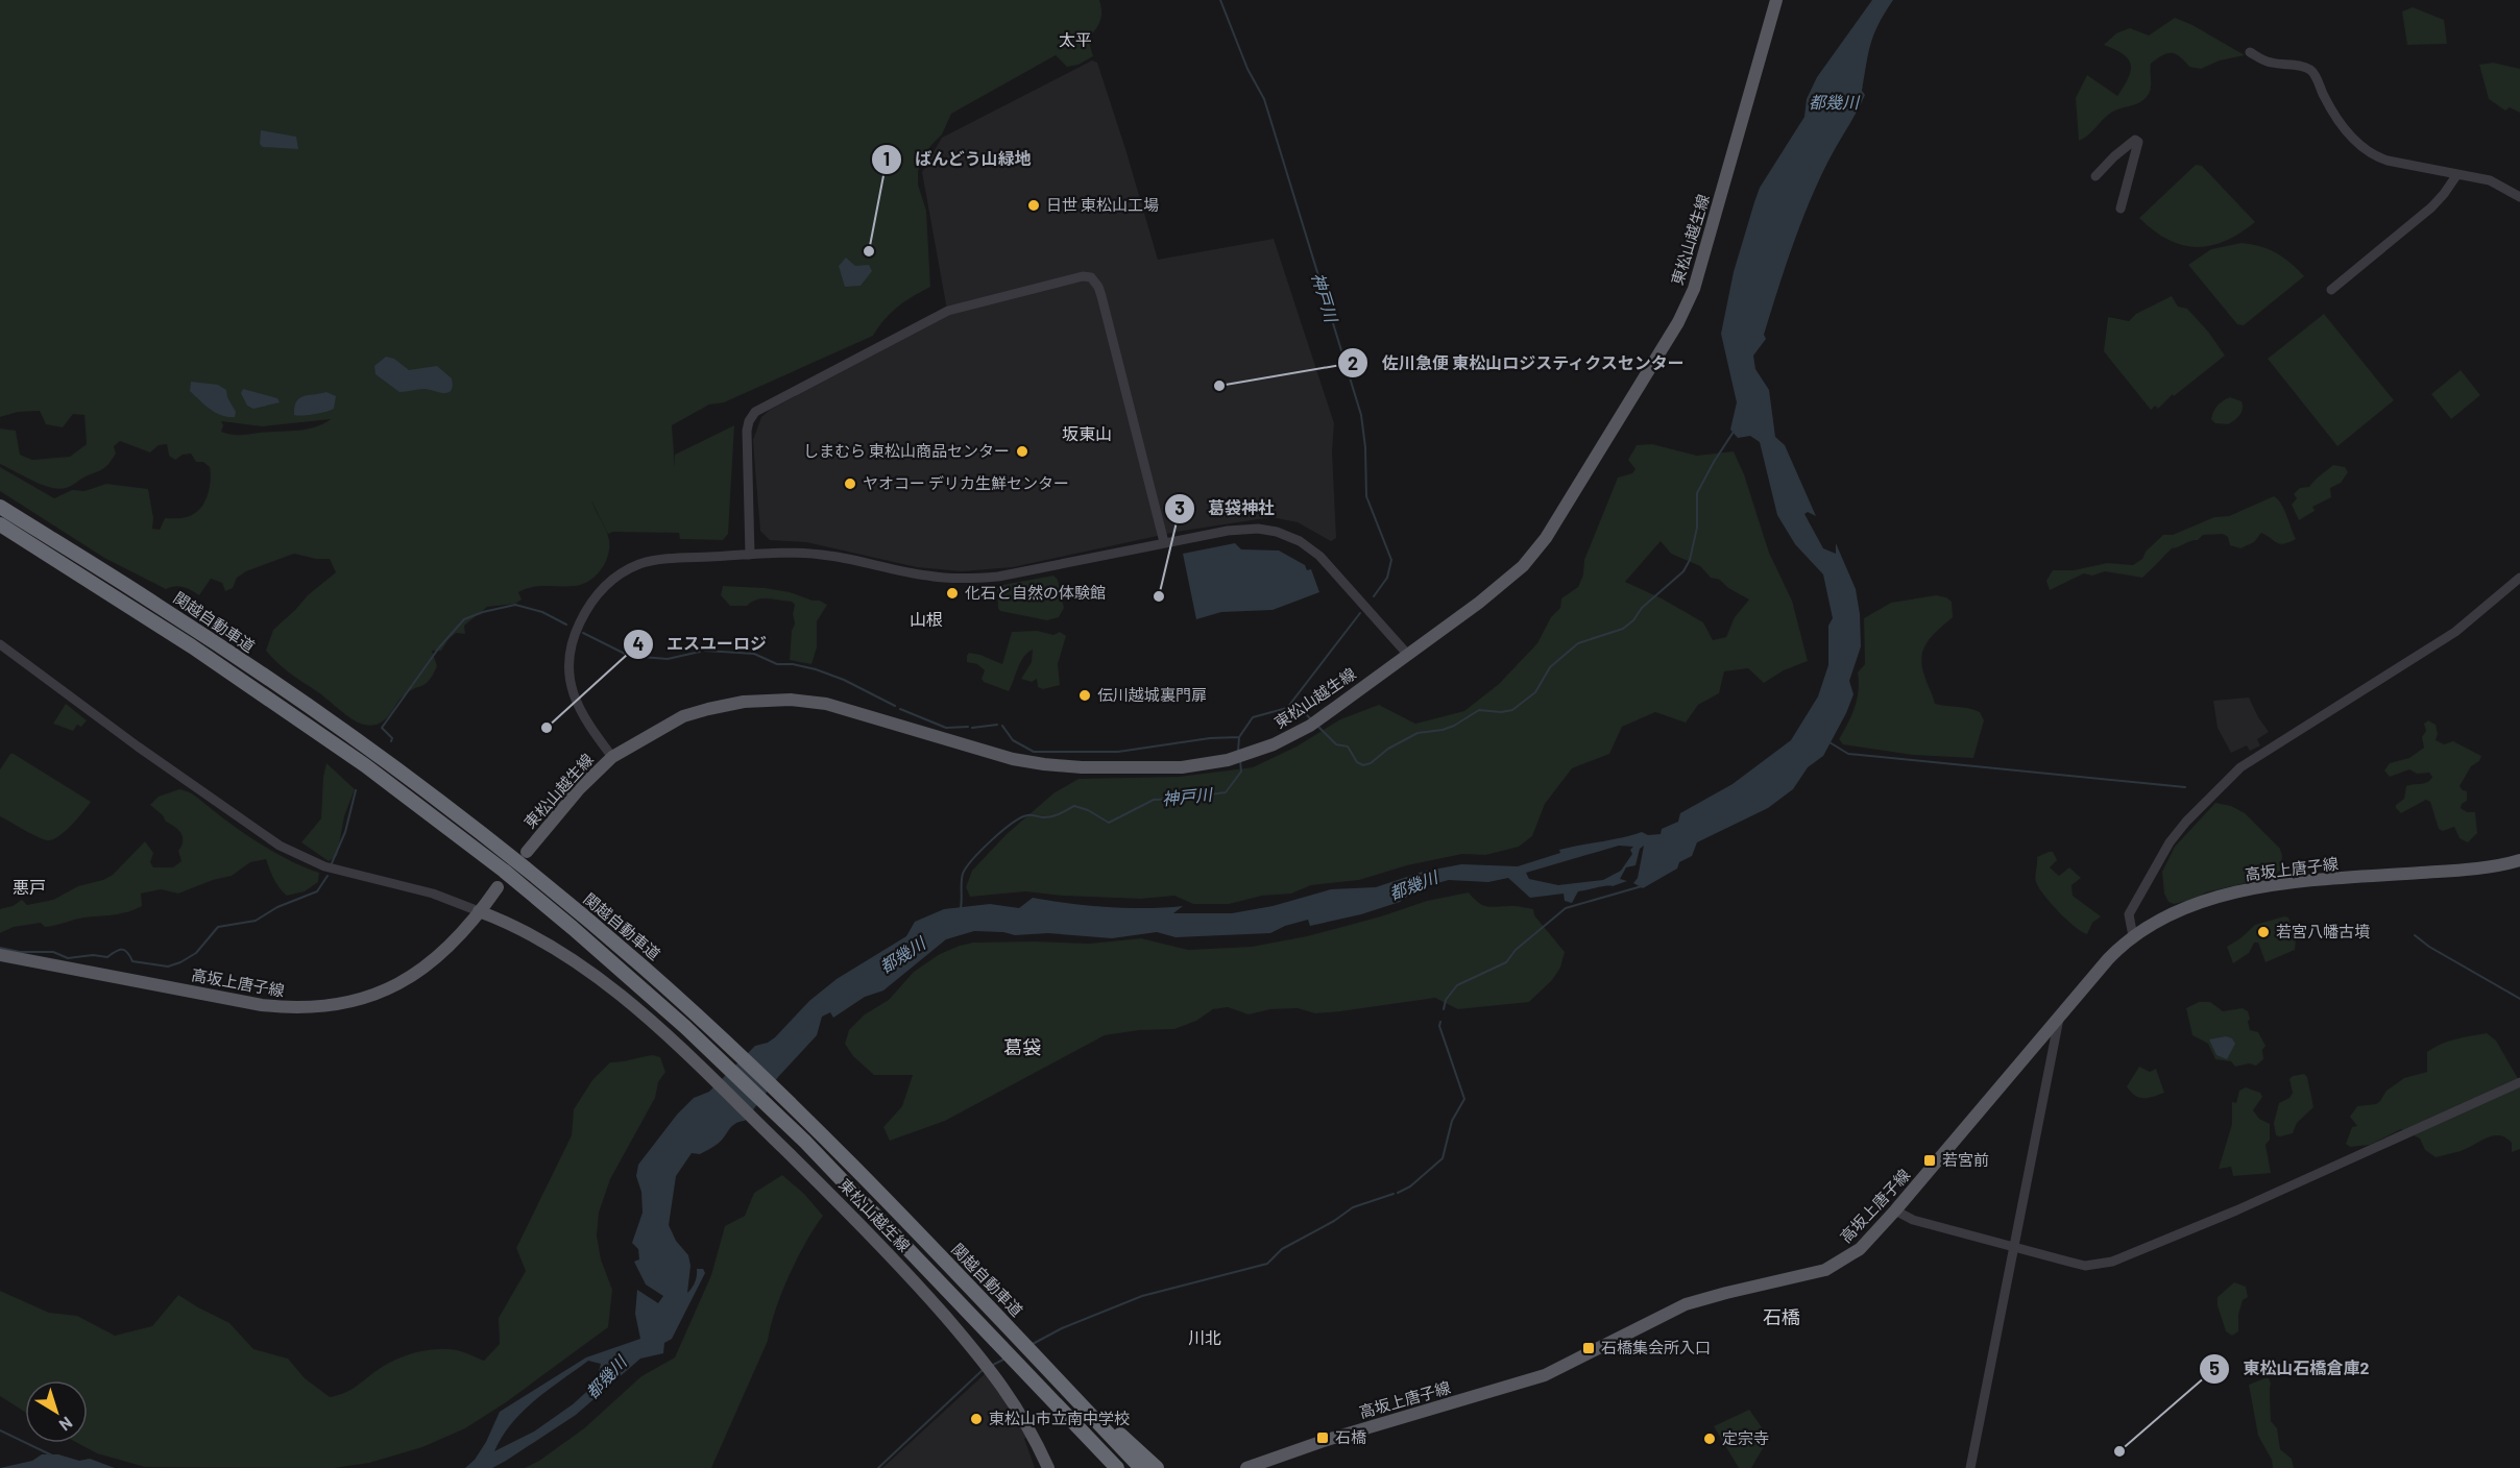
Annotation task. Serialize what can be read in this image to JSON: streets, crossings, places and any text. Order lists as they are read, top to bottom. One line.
{"streets":{"highway":["関越自動車道"],"main road":["東松山越生線","高坂上唐子線"]},"crossings":[["東松山越生線","高坂上唐子線"]],"districts":["太平","坂東山","山根","悪戸","葛袋","石橋","川北"],"water":["都幾川","神戸川"],"places":{"other":["日世 東松山工場","ばんどう山緑地","佐川急便 東松山ロジスティクスセンター","しまむら 東松山商品センター","ヤオコー デリカ生鮮センター","化石と自然の体験館","葛袋神社","伝川越城裏門扉","エスユーロジ","若宮八幡古墳","東松山市立南中学校","定宗寺","東松山石橋倉庫2"],"transit":["若宮前","石橋集会所入口","石橋"]},"north":"bottom right"}
